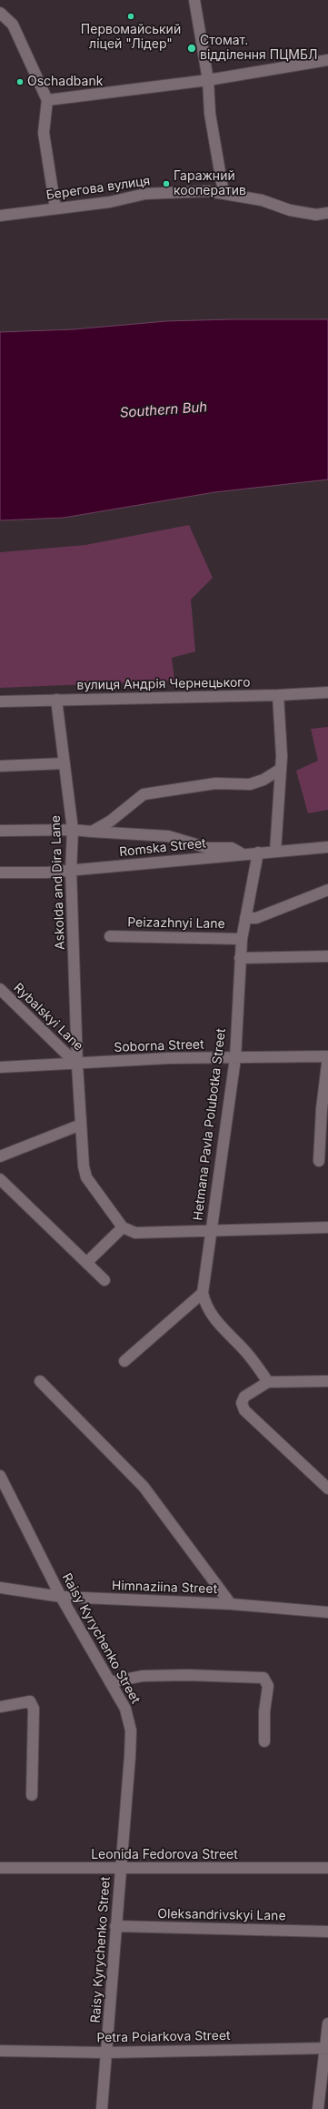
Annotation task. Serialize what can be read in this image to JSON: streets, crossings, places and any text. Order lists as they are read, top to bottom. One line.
{"streets":{"street":["Берегова вулиця","вулиця Андрія Чернецького","Romska Street","Askolda and Dira Lane","Peizazhnyi Lane","Rybalskyi Lane","Soborna Street","Hetmana Pavla Polubotka Street","Himnaziina Street","Raisy Kyrychenko Street","Leonida Fedorova Street","Oleksandrivskyi Lane","Petra Poiarkova Street"]},"crossings":[["вулиця Андрія Чернецького","Askolda and Dira Lane"],["Romska Street","Askolda and Dira Lane"],["Romska Street","Hetmana Pavla Polubotka Street"],["Askolda and Dira Lane","Rybalskyi Lane"],["Askolda and Dira Lane","Soborna Street"],["Peizazhnyi Lane","Hetmana Pavla Polubotka Street"],["Rybalskyi Lane","Soborna Street"],["Soborna Street","Hetmana Pavla Polubotka Street"],["Himnaziina Street","Raisy Kyrychenko Street"],["Raisy Kyrychenko Street","Leonida Fedorova Street"],["Raisy Kyrychenko Street","Oleksandrivskyi Lane"],["Raisy Kyrychenko Street","Petra Poiarkova Street"]],"water":["Southern Buh"],"places":["Первомайський ліцей \"Лідер\"","Стомат. відділення ПЦМБЛ","Oschadbank","Гаражний кооператив"]}
